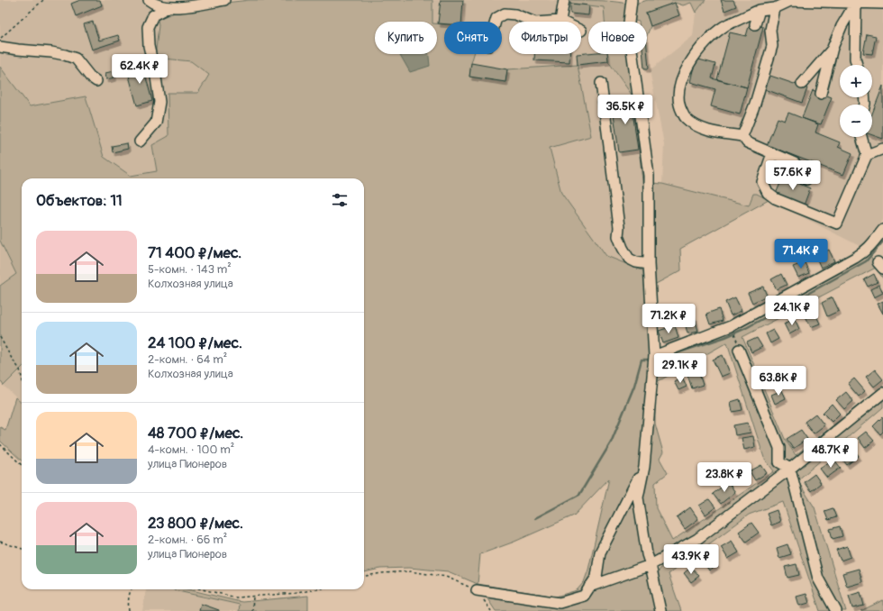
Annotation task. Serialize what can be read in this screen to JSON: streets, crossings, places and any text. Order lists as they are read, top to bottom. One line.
{"page":{"chip":["Купить","Снять","Фильтры","Новое"],"price":["62.4K ₽","36.5K ₽","57.6K ₽","71.4K ₽","24.1K ₽","71.2K ₽","29.1K ₽","63.8K ₽","48.7K ₽","23.8K ₽","43.9K ₽"],"map_buttons":["+","−"],"heading":"Объектов: 11","list":[{"name":"71 400 ₽/мес.","note":"5-комн. · 143 m² · Колхозная улица"},{"name":"24 100 ₽/мес.","note":"2-комн. · 64 m² · Колхозная улица"},{"name":"48 700 ₽/мес.","note":"4-комн. · 100 m² · улица Пионеров"},{"name":"23 800 ₽/мес.","note":"2-комн. · 66 m² · улица Пионеров"}]}}
